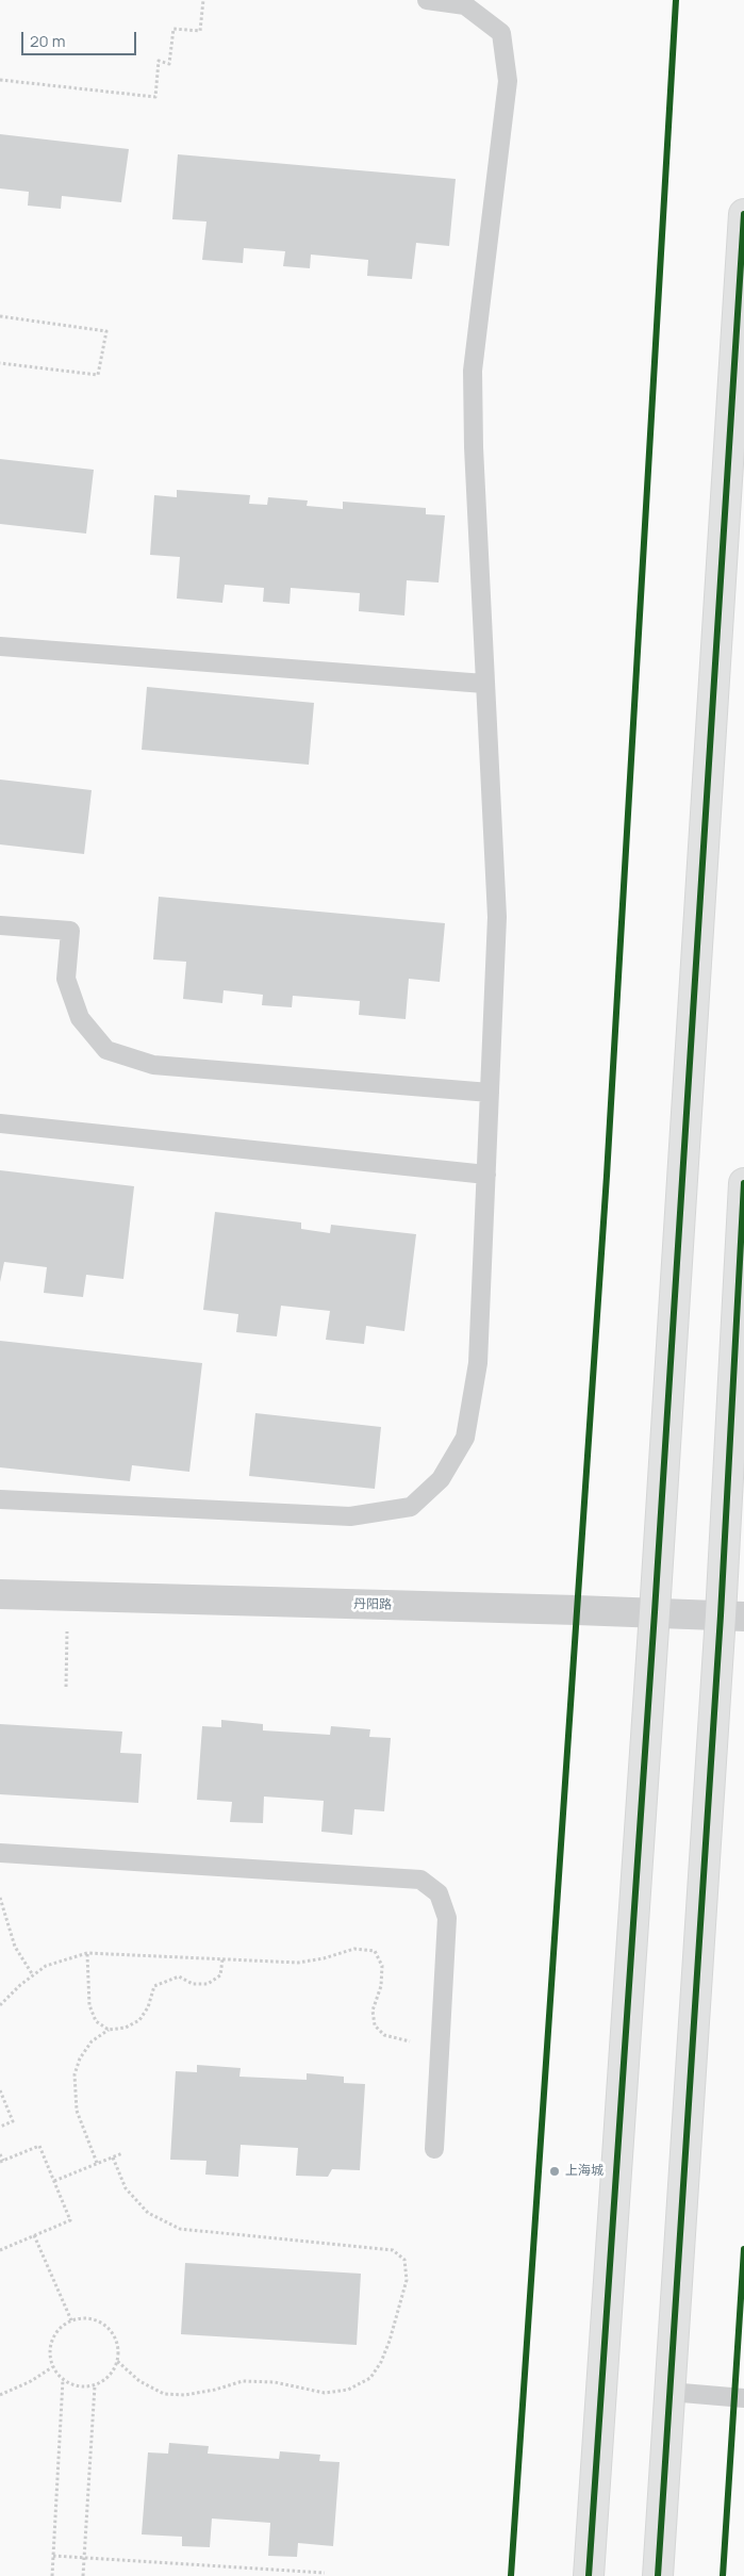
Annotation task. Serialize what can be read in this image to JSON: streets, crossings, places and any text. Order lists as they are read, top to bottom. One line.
{"streets":{"street":["丹阳路"]},"places":["上海城"],"scale_bar":"20 m"}
